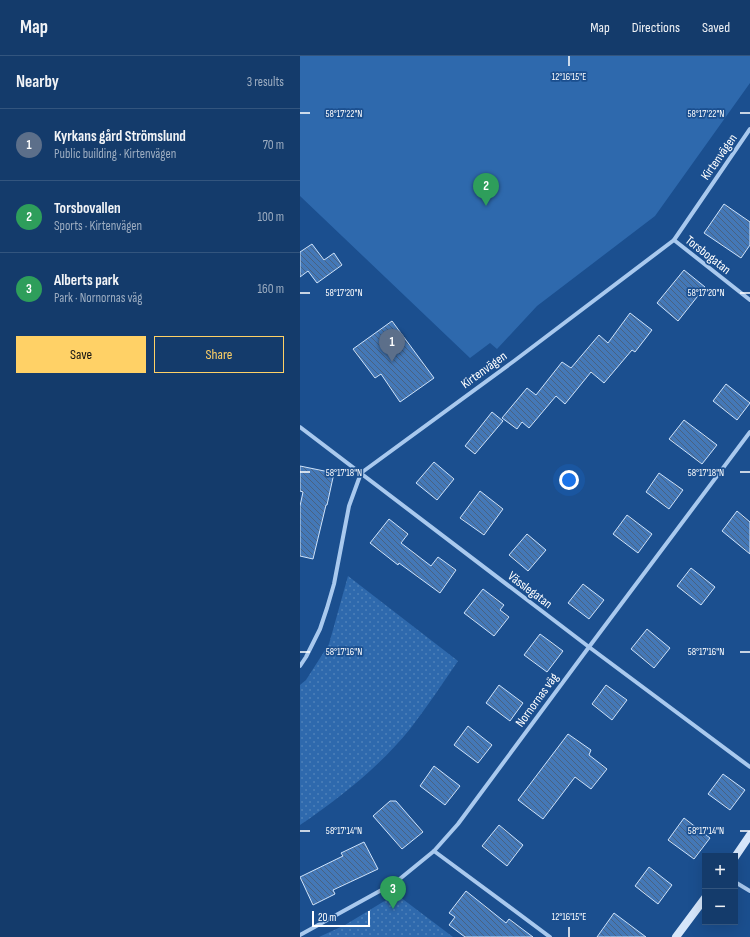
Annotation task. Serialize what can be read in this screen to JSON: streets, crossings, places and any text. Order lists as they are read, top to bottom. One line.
{"streets":{"street":["Kirtenvägen","Torsbogatan","Vässlegatan","Nornornas väg"]},"crossings":[["Kirtenvägen","Torsbogatan"],["Kirtenvägen","Vässlegatan"],["Vässlegatan","Nornornas väg"]],"scale_bar":"20 m","page":{"header":"Map","nav":["Map","Directions","Saved"],"heading":["Nearby","3 results"],"list":[{"mark":"1","name":"Kyrkans gård Strömslund","note":"Public building · Kirtenvägen","value":"70 m"},{"mark":"2","name":"Torsbovallen","note":"Sports · Kirtenvägen","value":"100 m"},{"mark":"3","name":"Alberts park","note":"Park · Nornornas väg","value":"160 m"}],"pins":["2","1","3"],"buttons":["Save","Share"],"map_buttons":["+","−"],"scale":"20 m"},"coordinates":["12°16'15\"E","58°17'22\"N","58°17'20\"N","58°17'18\"N","58°17'16\"N","58°17'14\"N"]}
